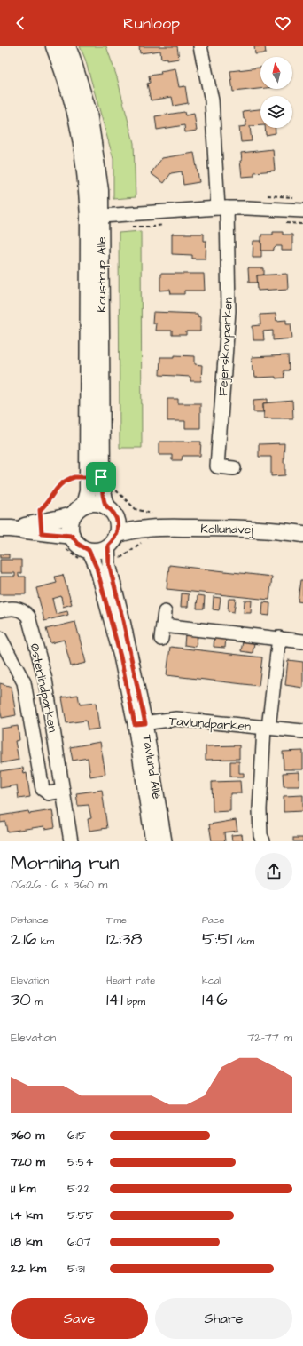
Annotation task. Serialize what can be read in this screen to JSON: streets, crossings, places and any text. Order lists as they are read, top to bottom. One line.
{"streets":{"street":["Koustrup Alle","Fejerskovparken","Kollundvej","Østerlindparken","Tavlundparken","Tavlund Allé"]},"crossings":[["Koustrup Alle","Kollundvej"],["Koustrup Alle","Tavlund Allé"],["Kollundvej","Tavlund Allé"],["Tavlundparken","Tavlund Allé"]],"north":"top","page":{"header":"Runloop","heading":["Morning run","06:26 · 6 × 360 m"],"stats":[["Distance","2.16 km"],["Time","12:38"],["Pace","5:51 /km"],["Elevation","30 m"],["Heart rate","141 bpm"],["kcal","146"]],"chart":["Elevation","72–77 m"],"list":[{"name":"360 m","note":"6:15"},{"name":"720 m","note":"5:54"},{"name":"1.1 km","note":"5:22"},{"name":"1.4 km","note":"5:55"},{"name":"1.8 km","note":"6:07"},{"name":"2.2 km","note":"5:31"}],"buttons":["Save","Share"]}}
